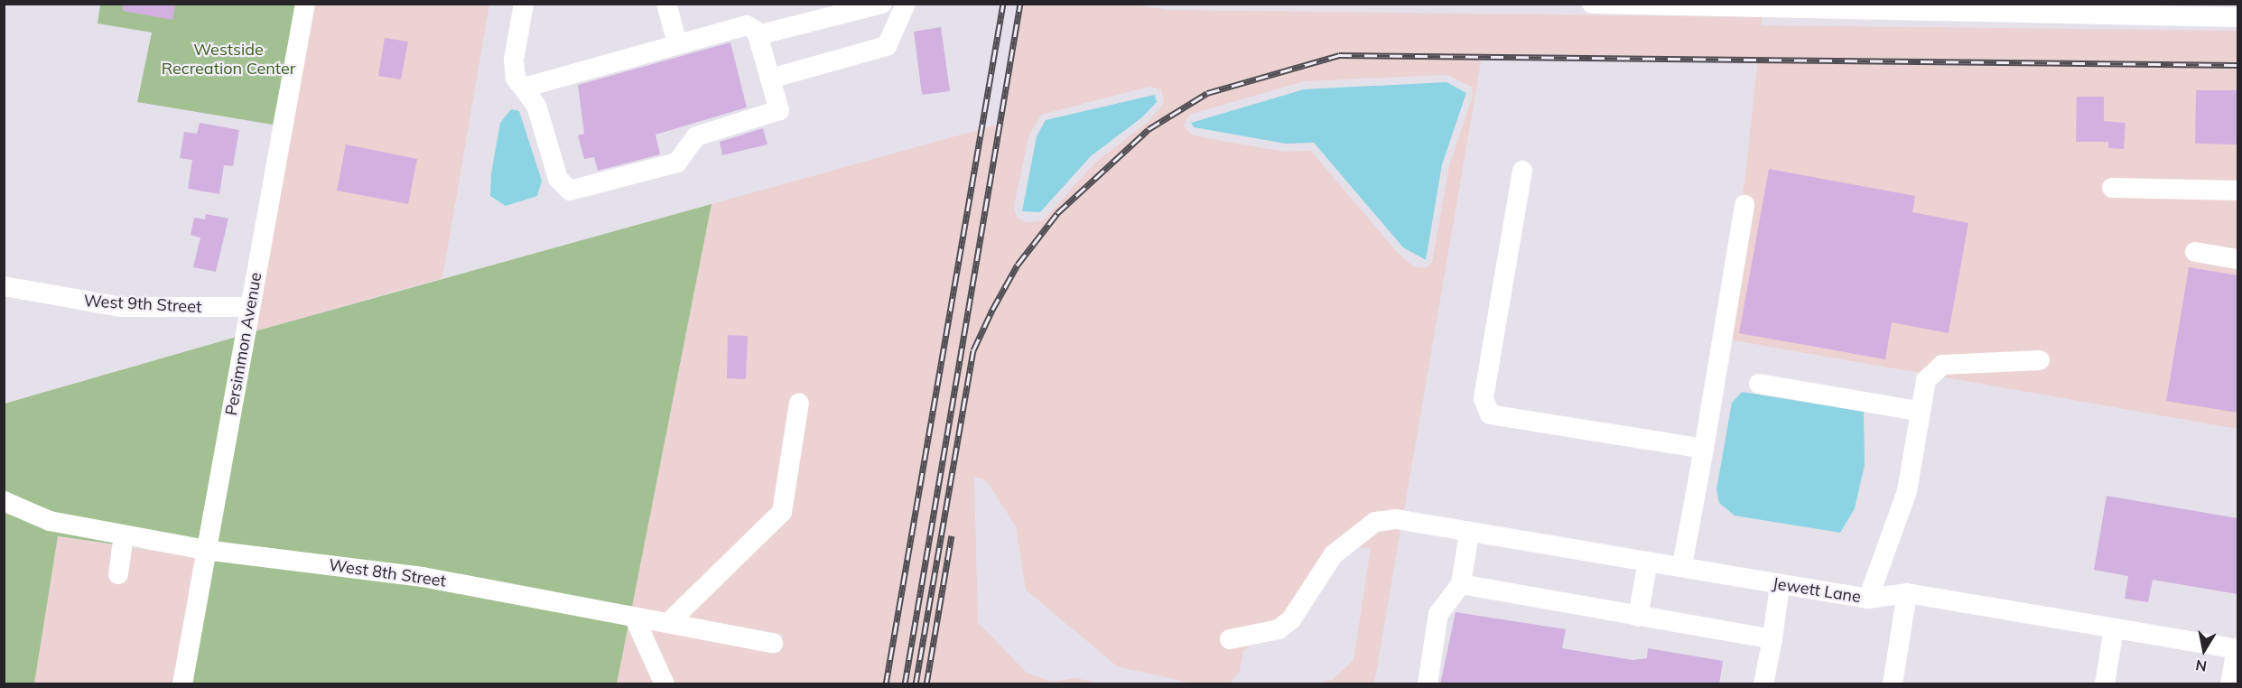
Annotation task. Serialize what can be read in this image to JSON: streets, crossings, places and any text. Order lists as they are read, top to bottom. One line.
{"streets":{"street":["West 9th Street","Persimmon Avenue","West 8th Street","Jewett Lane"]},"crossings":[["West 9th Street","Persimmon Avenue"],["Persimmon Avenue","West 8th Street"]],"parks":["Westside Recreation Center"],"north":"bottom"}
